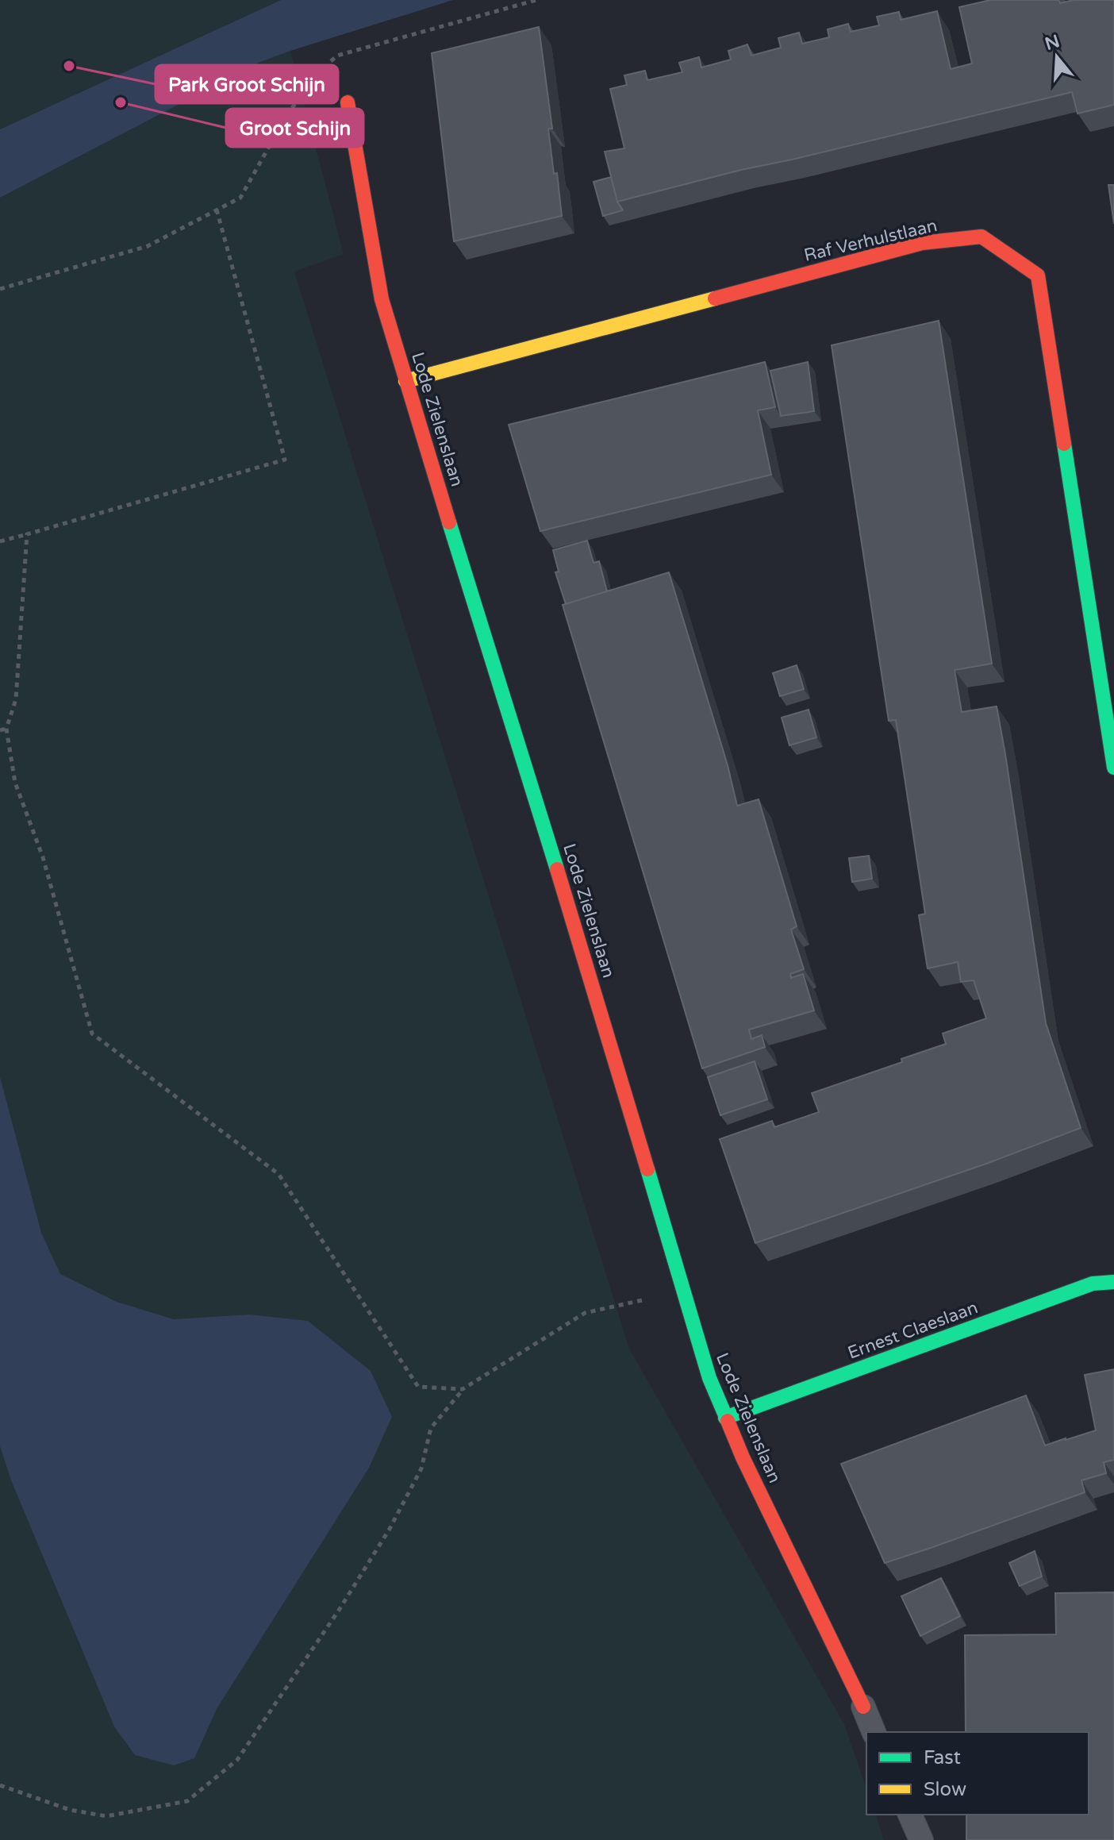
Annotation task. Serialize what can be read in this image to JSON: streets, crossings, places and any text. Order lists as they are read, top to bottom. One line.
{"streets":{"street":["Raf Verhulstlaan","Lode Zielenslaan","Ernest Claeslaan"]},"crossings":[["Raf Verhulstlaan","Lode Zielenslaan"],["Lode Zielenslaan","Ernest Claeslaan"]],"places":["Park Groot Schijn","Groot Schijn"],"legend":["Fast","Slow"],"north":"top"}
